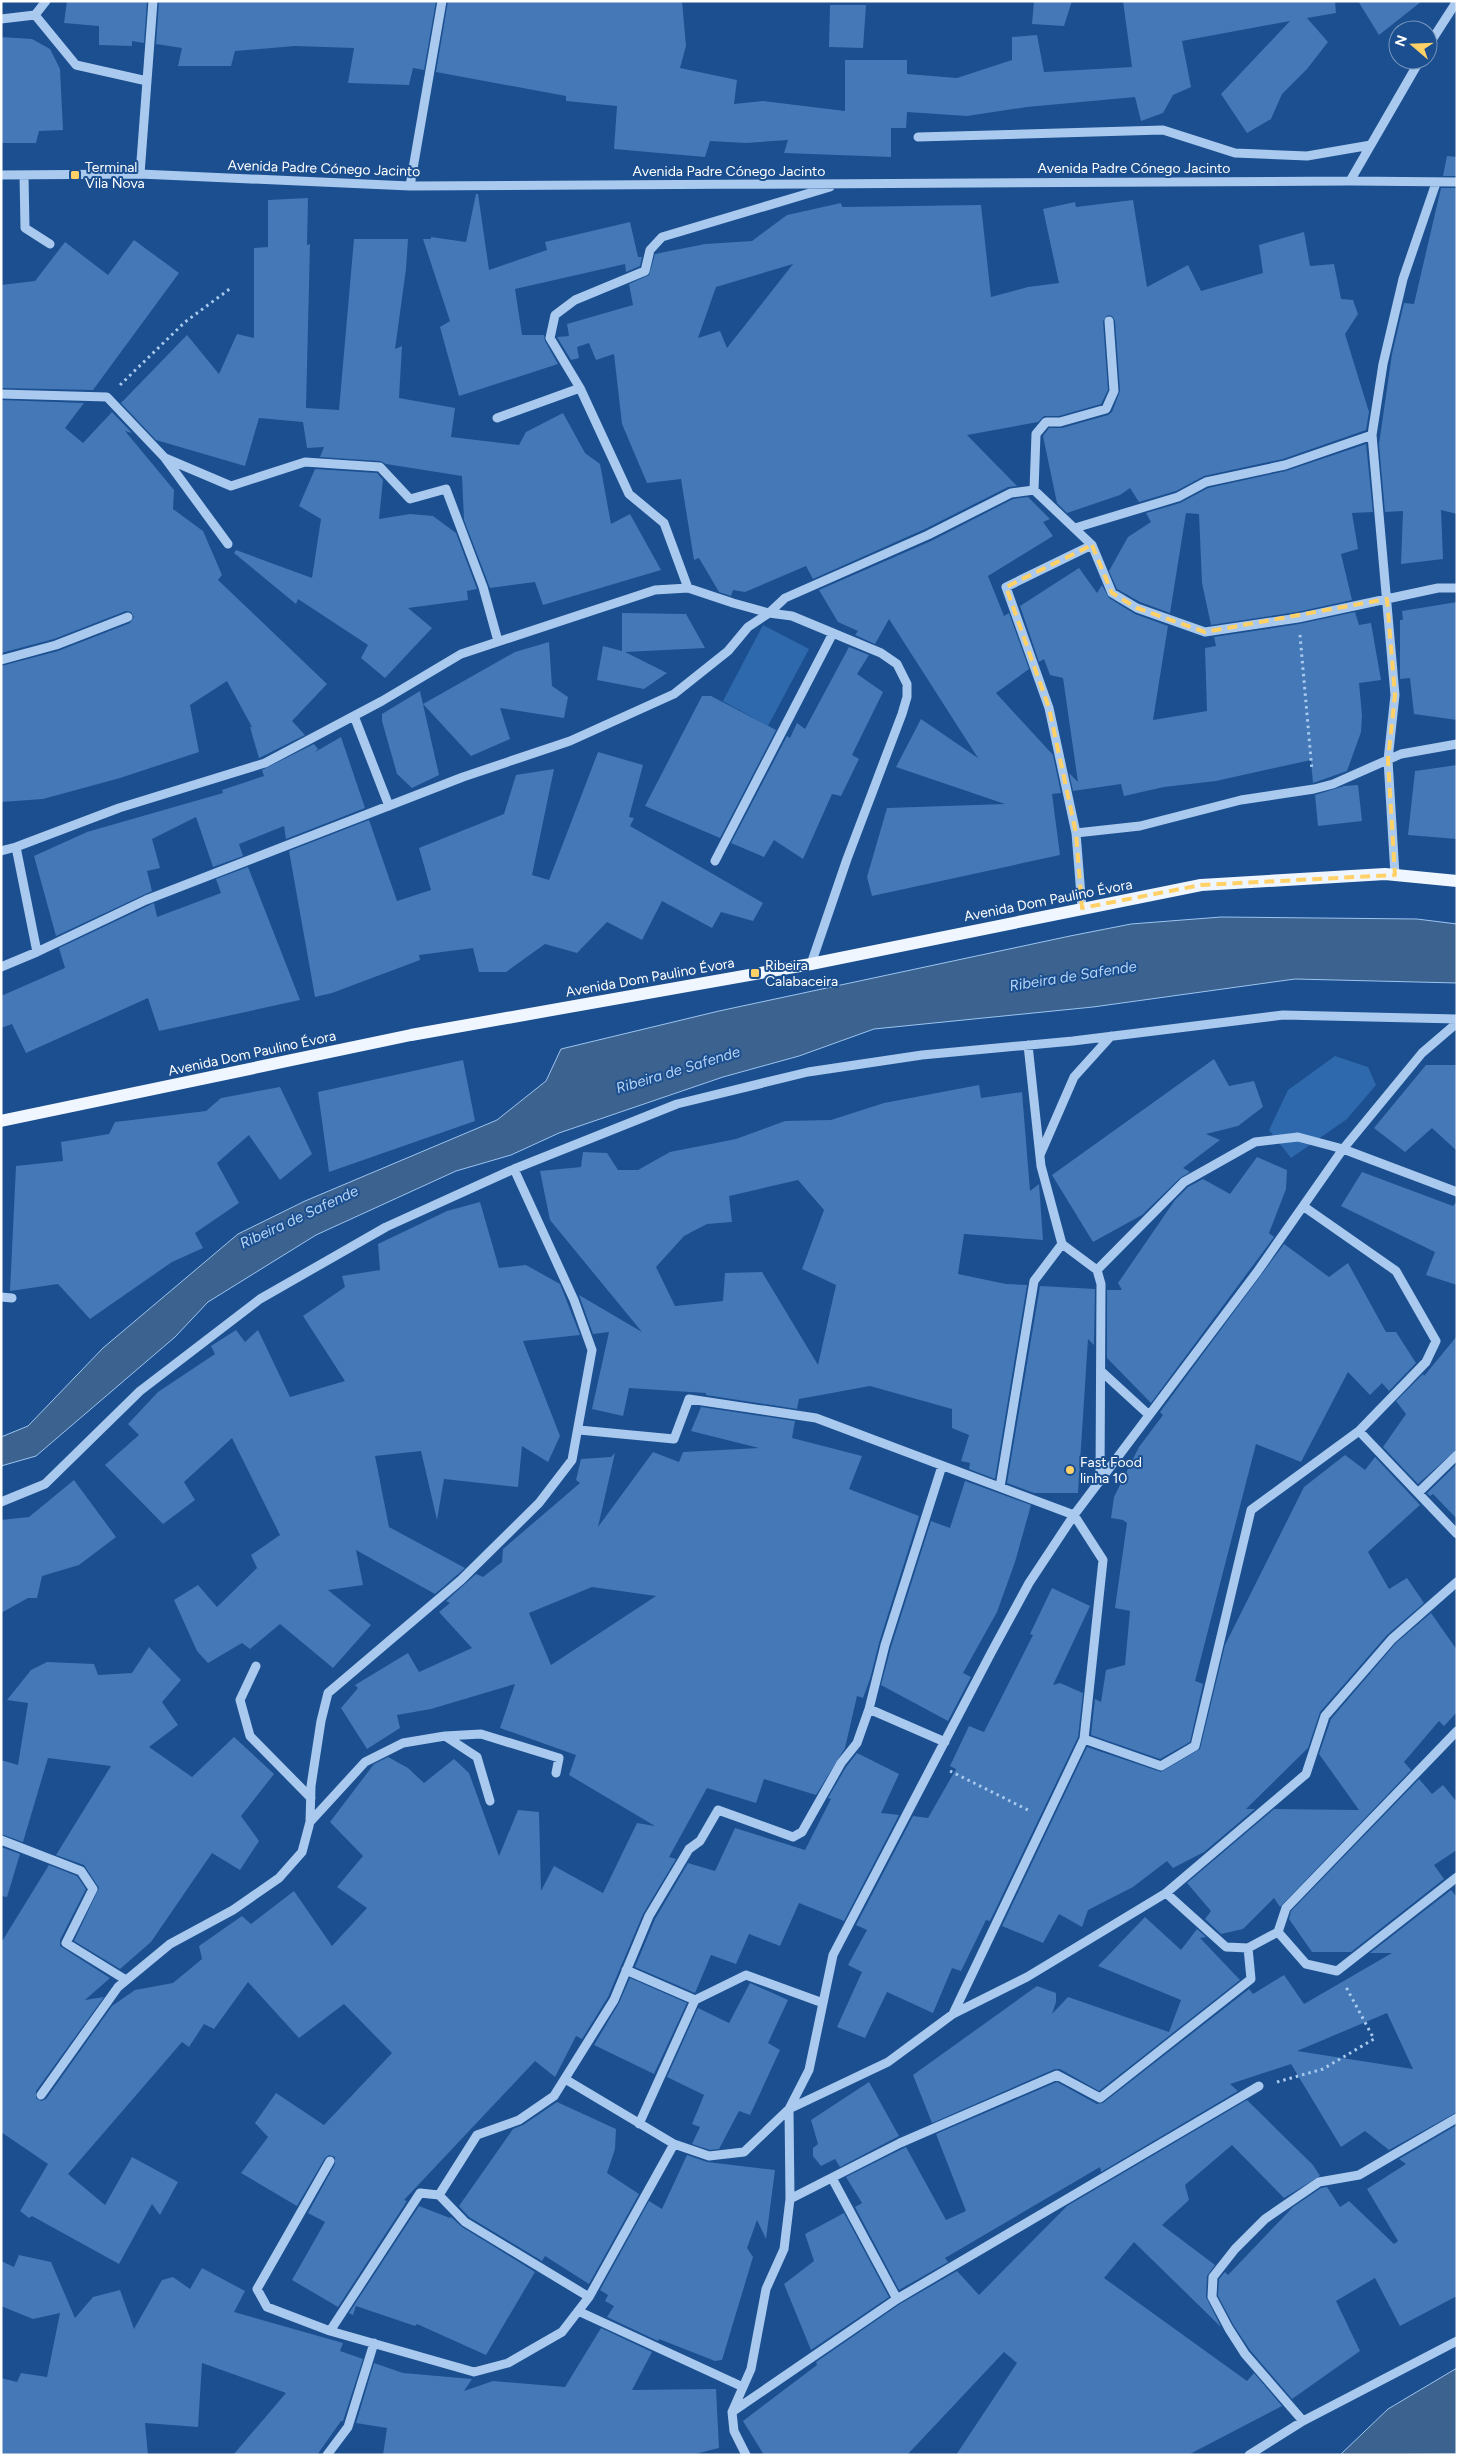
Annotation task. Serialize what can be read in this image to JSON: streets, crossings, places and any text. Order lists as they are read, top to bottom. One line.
{"streets":{"main road":["Avenida Dom Paulino Évora"],"street":["Avenida Padre Cónego Jacinto"]},"water":["Ribeira de Safende"],"places":{"transit":["Terminal Vila Nova","Ribeira Calabaceira"],"other":["Fast Food linha 10"]},"north":"left"}
